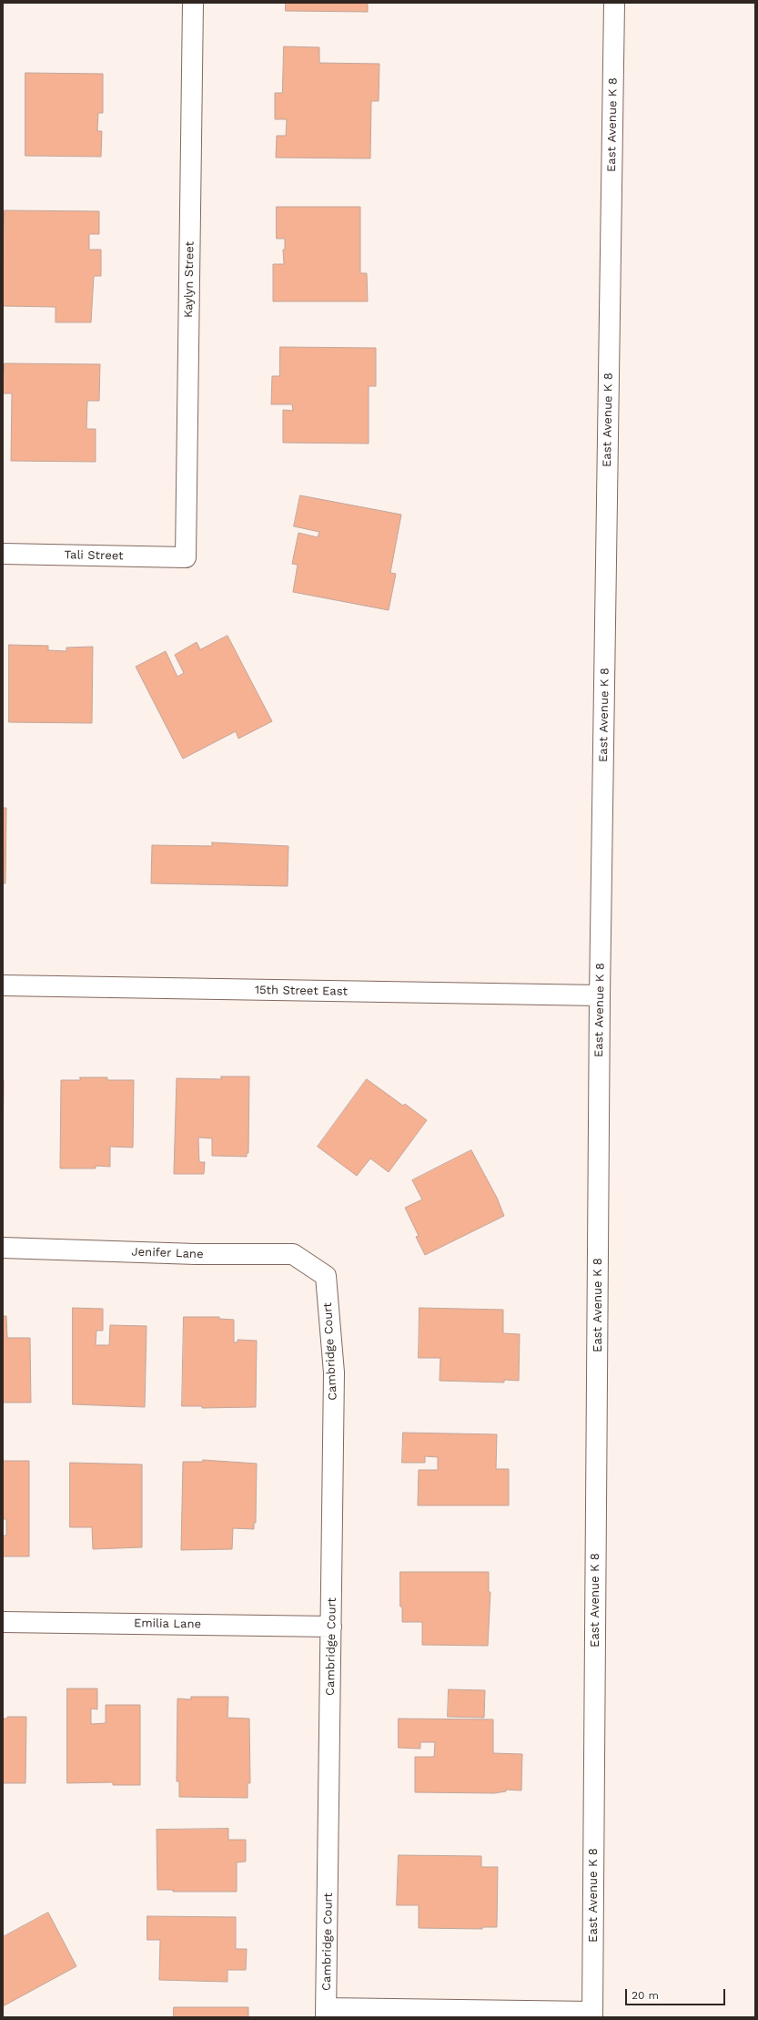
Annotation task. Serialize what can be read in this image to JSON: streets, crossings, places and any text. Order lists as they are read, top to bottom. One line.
{"streets":{"street":["East Avenue K 8","Kaylyn Street","Tali Street","15th Street East","Jenifer Lane","Cambridge Court","Emilia Lane"]},"crossings":[["East Avenue K 8","15th Street East"],["Kaylyn Street","Tali Street"],["Jenifer Lane","Cambridge Court"],["Cambridge Court","Emilia Lane"]],"scale_bar":"20 m"}
